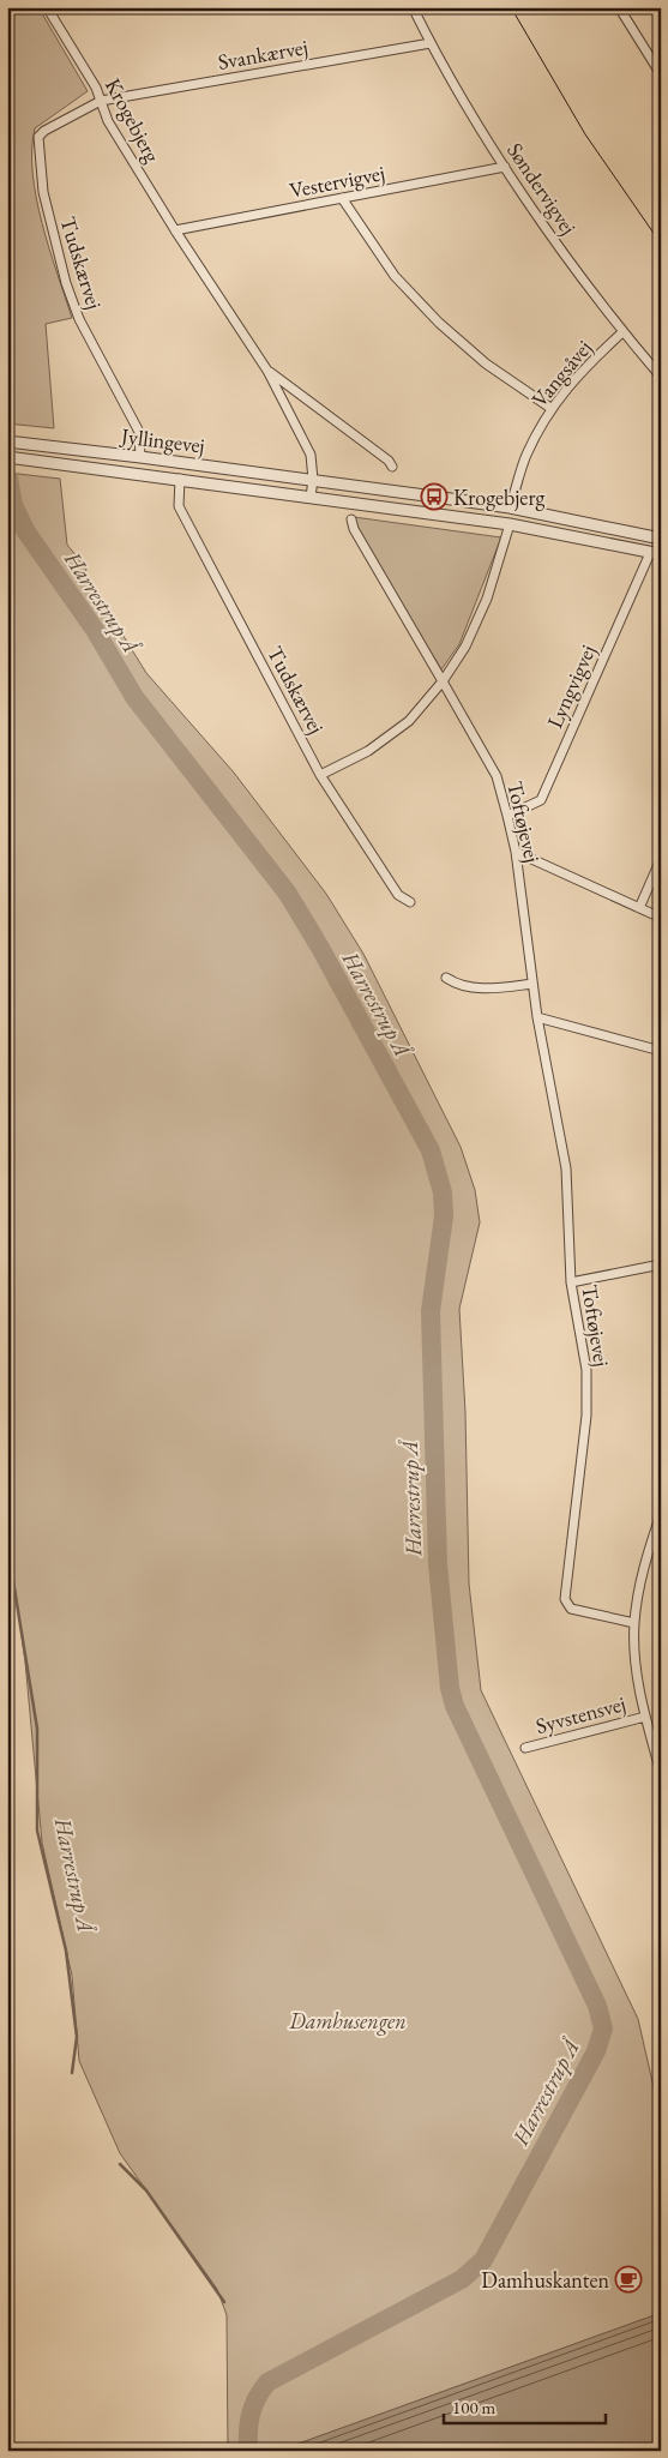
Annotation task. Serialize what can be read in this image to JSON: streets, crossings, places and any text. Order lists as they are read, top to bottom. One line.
{"streets":{"street":["Svankærvej","Krogebjerg","Vestervigvej","Søndervigvej","Tudskærvej","Vangsåvej","Jyllingevej","Lyngvigvej","Toftøjevej","Syvstensvej"]},"crossings":[["Svankærvej","Krogebjerg"],["Svankærvej","Søndervigvej"],["Svankærvej","Tudskærvej"],["Krogebjerg","Vestervigvej"],["Krogebjerg","Tudskærvej"],["Krogebjerg","Jyllingevej"],["Vestervigvej","Søndervigvej"],["Søndervigvej","Vangsåvej"],["Tudskærvej","Jyllingevej"],["Vangsåvej","Jyllingevej"],["Jyllingevej","Lyngvigvej"],["Lyngvigvej","Toftøjevej"]],"water":["Harrestrup Å"],"parks":["Damhusengen"],"places":{"bus stop":["Krogebjerg"],"cafe":["Damhuskanten"]},"scale_bar":"100 m"}
